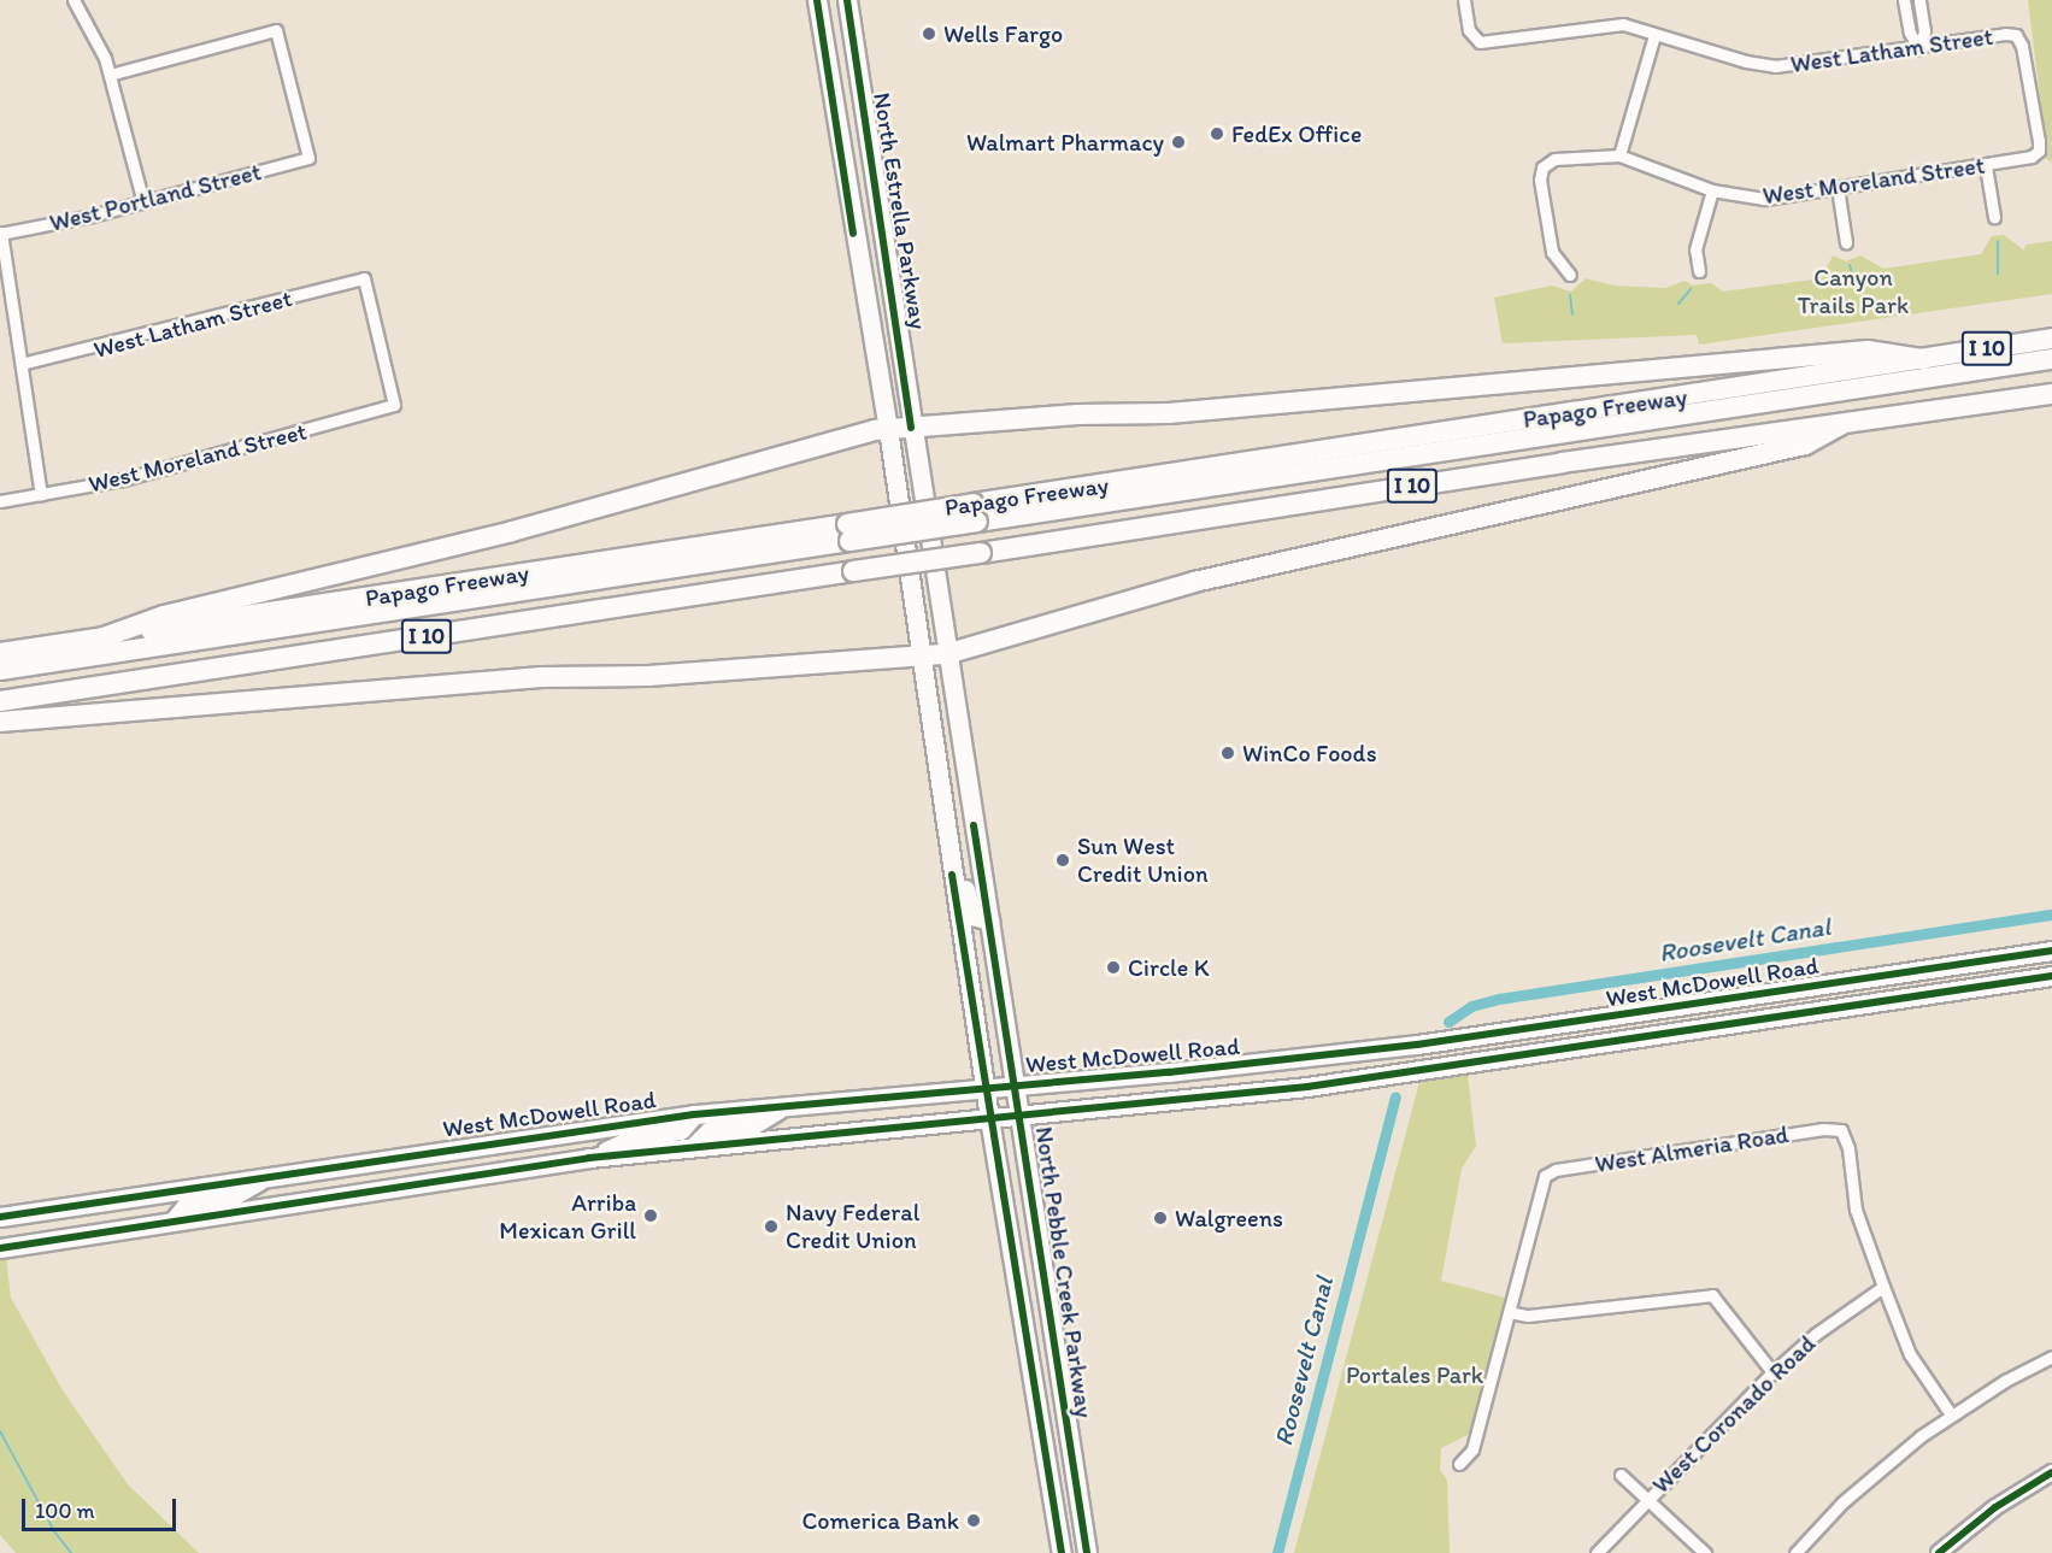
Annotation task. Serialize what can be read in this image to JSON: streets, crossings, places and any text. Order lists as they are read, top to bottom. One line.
{"streets":{"highway":["I 10","Papago Freeway"],"main road":["North Estrella Parkway","West McDowell Road","North Pebble Creek Parkway"],"street":["West Latham Street","West Moreland Street","West Portland Street","West Almeria Road","West Coronado Road"]},"crossings":[["West Latham Street","West Moreland Street"],["North Estrella Parkway","North Pebble Creek Parkway"],["West McDowell Road","North Pebble Creek Parkway"],["West Almeria Road","West Coronado Road"]],"water":["Roosevelt Canal"],"parks":["Canyon Trails Park","Portales Park"],"places":["Wells Fargo","FedEx Office","Walmart Pharmacy","WinCo Foods","Sun West Credit Union","Circle K","Arriba Mexican Grill","Walgreens","Navy Federal Credit Union","Comerica Bank"],"scale_bar":"100 m"}
